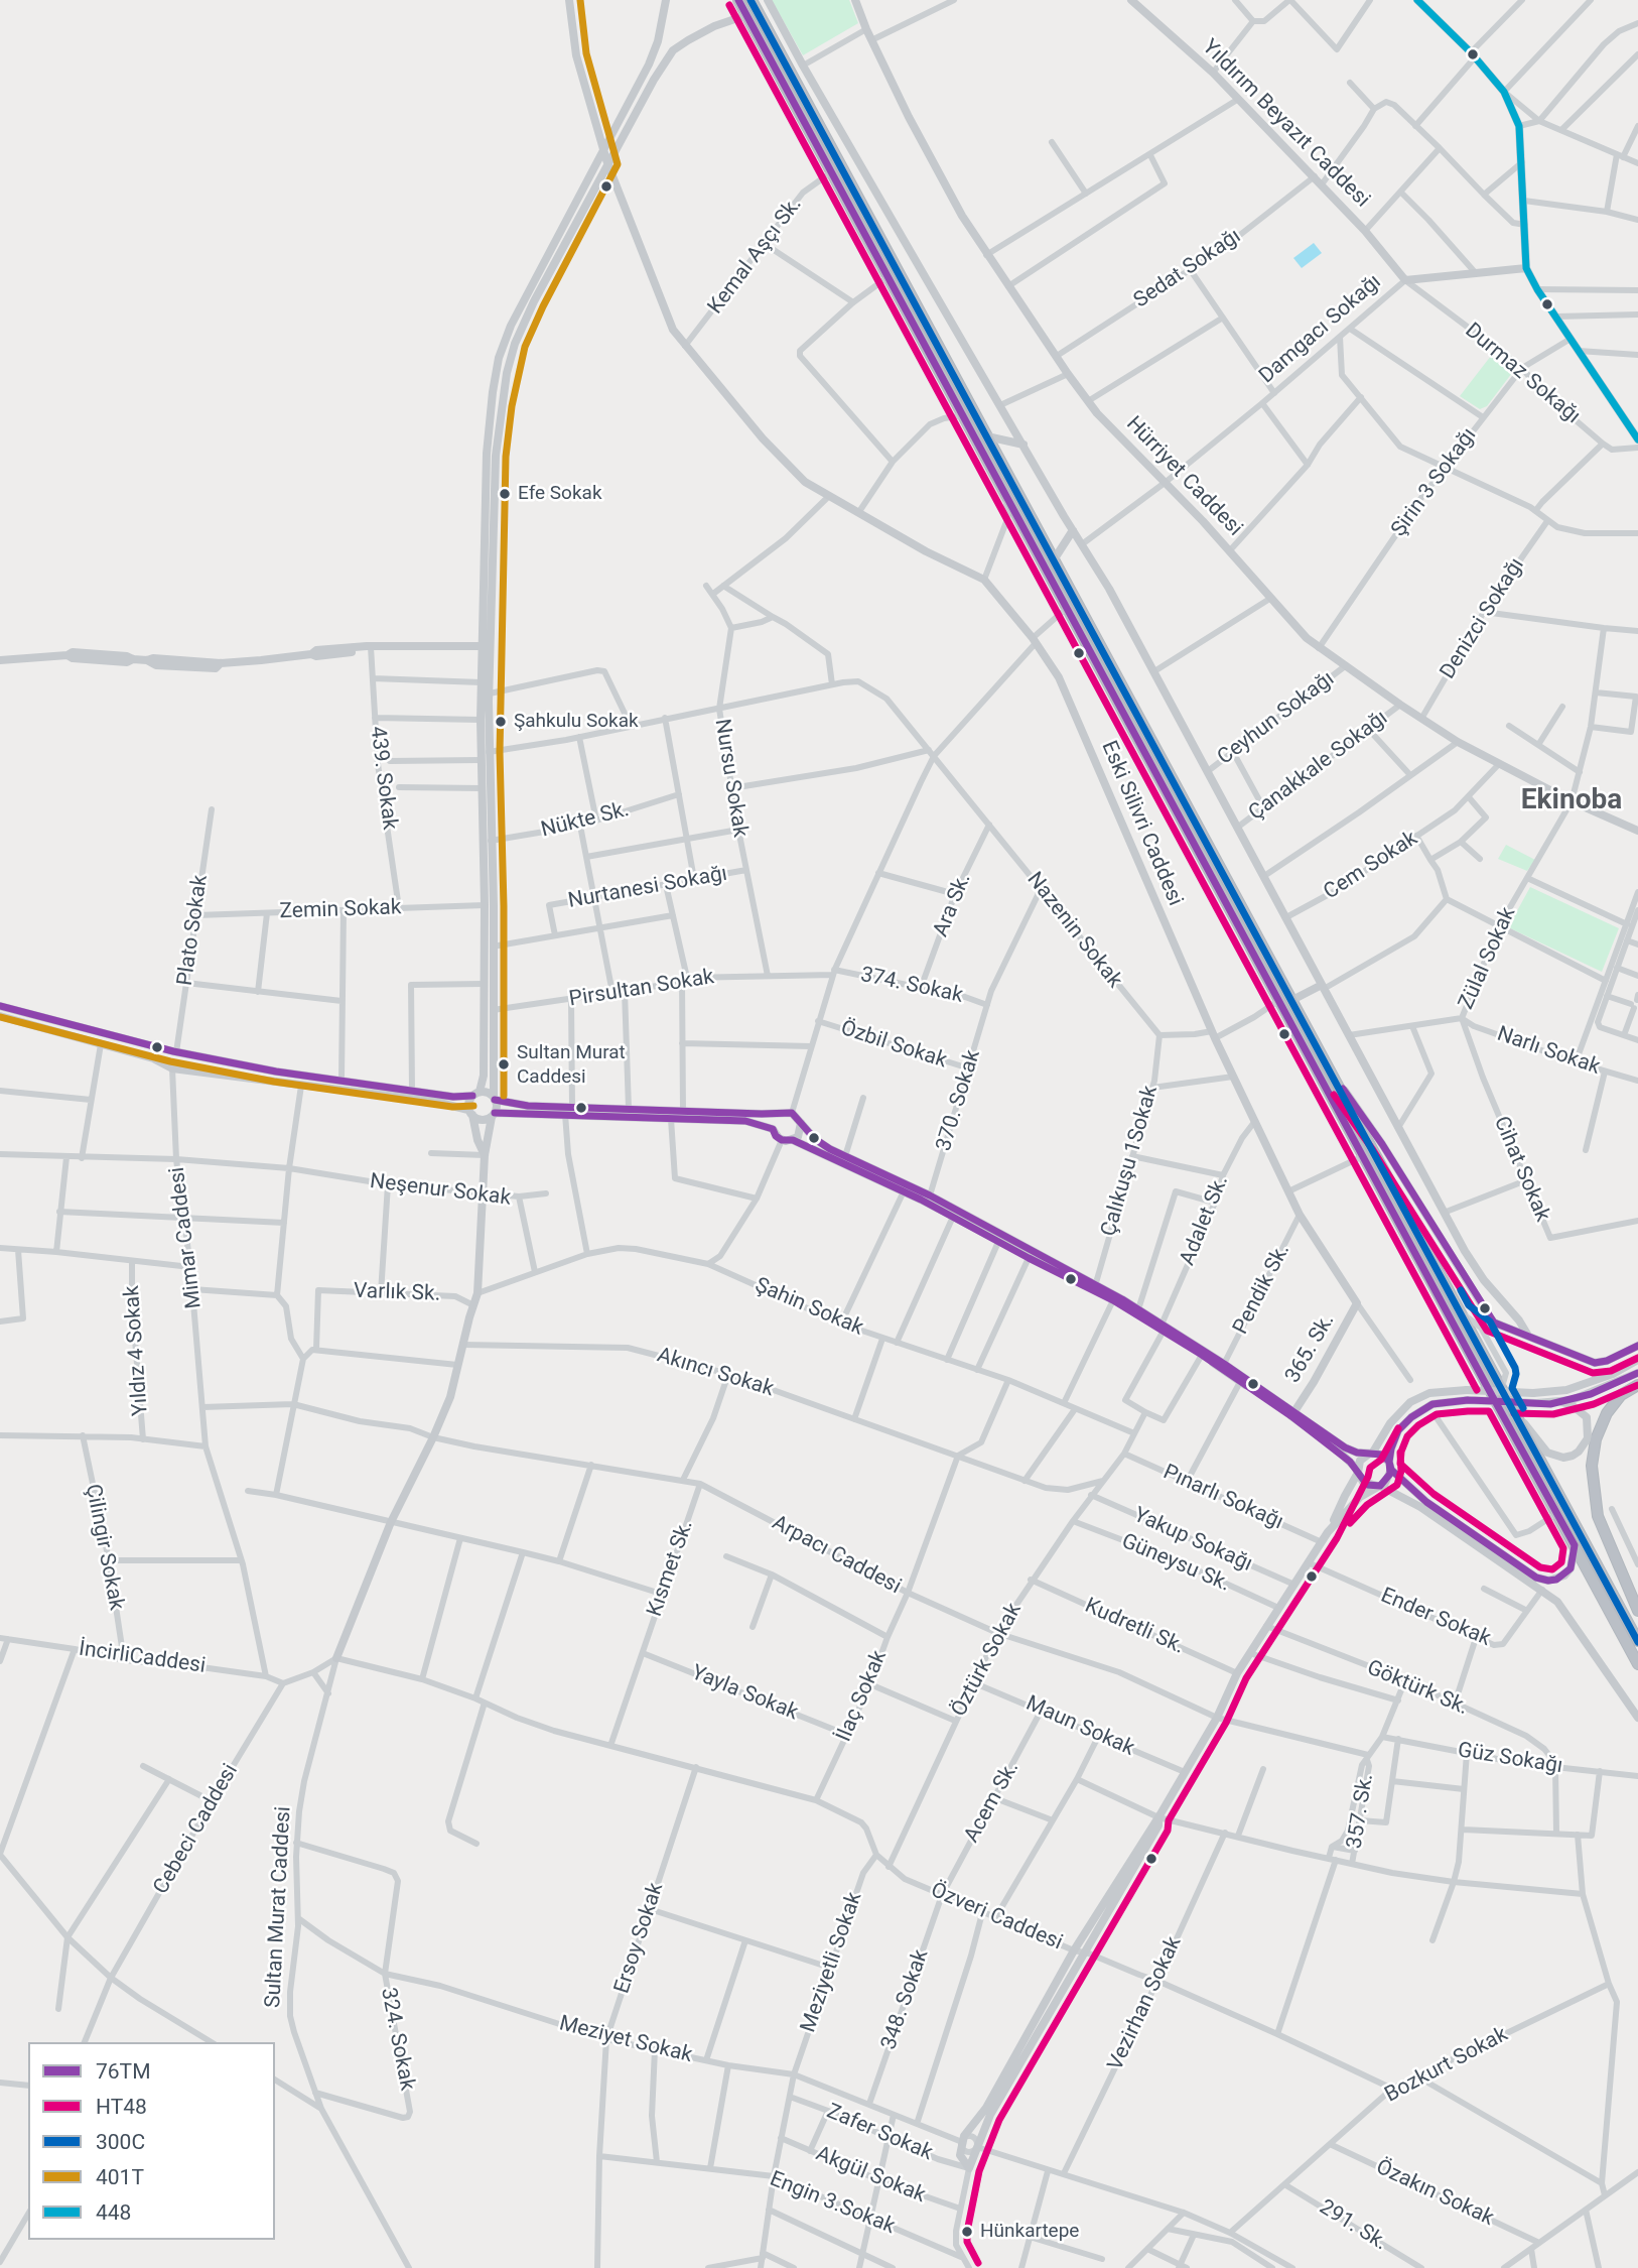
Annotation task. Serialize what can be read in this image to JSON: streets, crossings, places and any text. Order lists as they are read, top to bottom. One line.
{"streets":{"main road":["Yıldırım Beyazıt Caddesi","Damgacı Sokağı","Hürriyet Caddesi","Eski Silivri Caddesi","365. Sk."],"street":["Kemal Aşçı Sk.","Sedat Sokağı","Durmaz Sokağı","Şirin 3 Sokağı","Denizci Sokağı","Ceyhun Sokağı","Çanakkale Sokağı","439. Sokak","Nursu Sokak","Nükte Sk.","Cem Sokak","Nurtanesi Sokağı","Ara Sk.","Zemin Sokak","Plato Sokak","Nazenin Sokak","Zülal Sokak","374. Sokak","Pirsultan Sokak","Özbil Sokak","Narlı Sokak","370. Sokak","Çalıkuşu 1Sokak","Cihat Sokak","Neşenur Sokak","Adalet Sk.","Mimar Caddesi","Pendik Sk.","Varlık Sk.","Şahin Sokak","Yıldız 4 Sokak","Akıncı Sokak","Pınarlı Sokağı","Yakup Sokağı","Çilingir Sokak","Arpacı Caddesi","Güneysu Sk.","Kısmet Sk.","Ender Sokak","Kudretli Sk.","İncirliCaddesi","Öztürk Sokak","Göktürk Sk.","Yayla Sokak","İlaç Sokak","Maun Sokak","Güz Sokağı","Acem Sk.","357. Sk.","Cebeci Caddesi","Sultan Murat Caddesi","Özveri Caddesi","Ersoy Sokak","Meziyetli Sokak","348. Sokak","Vezirhan Sokak","324. Sokak","Meziyet Sokak","Bozkurt Sokak","Zafer Sokak","Akgül Sokak","Özakın Sokak","Engin 3.Sokak","291. Sk."]},"crossings":[["Yıldırım Beyazıt Caddesi","Sedat Sokağı"],["Yıldırım Beyazıt Caddesi","Damgacı Sokağı"],["Yıldırım Beyazıt Caddesi","Durmaz Sokağı"],["Kemal Aşçı Sk.","Eski Silivri Caddesi"],["Sedat Sokağı","Hürriyet Caddesi"],["Damgacı Sokağı","Durmaz Sokağı"],["Damgacı Sokağı","Hürriyet Caddesi"],["Durmaz Sokağı","Şirin 3 Sokağı"],["Hürriyet Caddesi","Şirin 3 Sokağı"],["Hürriyet Caddesi","Denizci Sokağı"],["Hürriyet Caddesi","Ceyhun Sokağı"],["Hürriyet Caddesi","Çanakkale Sokağı"],["Hürriyet Caddesi","Cem Sokak"],["Hürriyet Caddesi","Zülal Sokak"],["439. Sokak","Zemin Sokak"],["Nursu Sokak","Nurtanesi Sokağı"],["Nursu Sokak","Pirsultan Sokak"],["Eski Silivri Caddesi","Adalet Sk."],["Eski Silivri Caddesi","Pendik Sk."],["Eski Silivri Caddesi","365. Sk."],["Ara Sk.","Nazenin Sokak"],["Ara Sk.","374. Sokak"],["Zemin Sokak","Plato Sokak"],["Plato Sokak","Mimar Caddesi"],["Nazenin Sokak","370. Sokak"],["Nazenin Sokak","Çalıkuşu 1Sokak"],["Zülal Sokak","Narlı Sokak"],["Zülal Sokak","Cihat Sokak"],["374. Sokak","Pirsultan Sokak"],["374. Sokak","370. Sokak"],["Özbil Sokak","370. Sokak"],["Narlı Sokak","Cihat Sokak"],["Neşenur Sokak","Mimar Caddesi"],["Neşenur Sokak","Şahin Sokak"],["Adalet Sk.","Öztürk Sokak"],["Mimar Caddesi","Arpacı Caddesi"],["Şahin Sokak","Öztürk Sokak"],["Akıncı Sokak","Öztürk Sokak"],["Akıncı Sokak","İlaç Sokak"],["Pınarlı Sokağı","Öztürk Sokak"],["Yakup Sokağı","Öztürk Sokak"],["Çilingir Sokak","İncirliCaddesi"],["Arpacı Caddesi","Kısmet Sk."],["Arpacı Caddesi","Öztürk Sokak"],["Arpacı Caddesi","İlaç Sokak"],["Arpacı Caddesi","357. Sk."],["Güneysu Sk.","Öztürk Sokak"],["Kısmet Sk.","Yayla Sokak"],["Kısmet Sk.","Özveri Caddesi"],["Kudretli Sk.","Öztürk Sokak"],["İncirliCaddesi","Cebeci Caddesi"],["Öztürk Sokak","Maun Sokak"],["Öztürk Sokak","Özveri Caddesi"],["Göktürk Sk.","Güz Sokağı"],["Göktürk Sk.","357. Sk."],["Yayla Sokak","İlaç Sokak"],["İlaç Sokak","Özveri Caddesi"],["Maun Sokak","Acem Sk."],["Güz Sokağı","357. Sk."],["Acem Sk.","Özveri Caddesi"],["Acem Sk.","348. Sokak"],["357. Sk.","Özveri Caddesi"],["Sultan Murat Caddesi","Özveri Caddesi"],["Sultan Murat Caddesi","324. Sokak"],["Sultan Murat Caddesi","Meziyet Sokak"],["Özveri Caddesi","Ersoy Sokak"],["Özveri Caddesi","Meziyetli Sokak"],["Özveri Caddesi","348. Sokak"],["Özveri Caddesi","Vezirhan Sokak"],["Özveri Caddesi","Bozkurt Sokak"],["Ersoy Sokak","Meziyet Sokak"],["Ersoy Sokak","Engin 3.Sokak"],["Meziyetli Sokak","Meziyet Sokak"],["Meziyetli Sokak","Zafer Sokak"],["Meziyetli Sokak","Akgül Sokak"],["Meziyetli Sokak","Engin 3.Sokak"],["348. Sokak","Meziyet Sokak"],["324. Sokak","Meziyet Sokak"],["Bozkurt Sokak","Özakın Sokak"],["Bozkurt Sokak","291. Sk."]],"districts":["Ekinoba"],"places":["Efe Sokak","Şahkulu Sokak","Sultan Murat Caddesi","Hünkartepe"],"lines":["transit line 76TM","transit line 300C","transit line 401T","transit line 448","transit line HT48"],"legend":["76TM","HT48","300C","401T","448"]}
